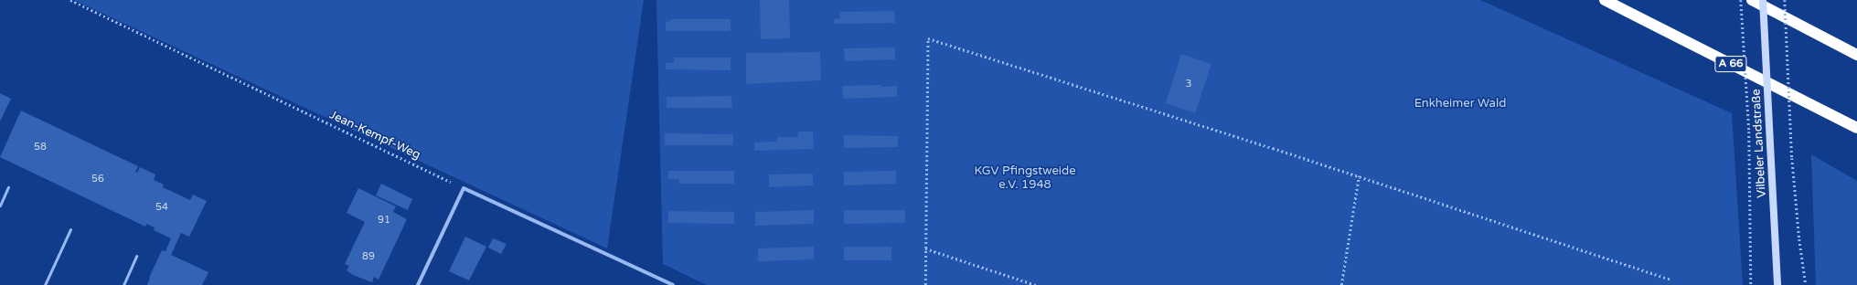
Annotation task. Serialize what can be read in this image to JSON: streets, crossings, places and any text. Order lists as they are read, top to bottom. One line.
{"streets":{"highway":["A 66"],"main road":["Vilbeler Landstraße"],"path":["Jean-Kempf-Weg"]},"parks":["Enkheimer Wald","KGV Pfingstweide e.V. 1948"],"house_numbers":["3","58","56","54","91","89"]}
